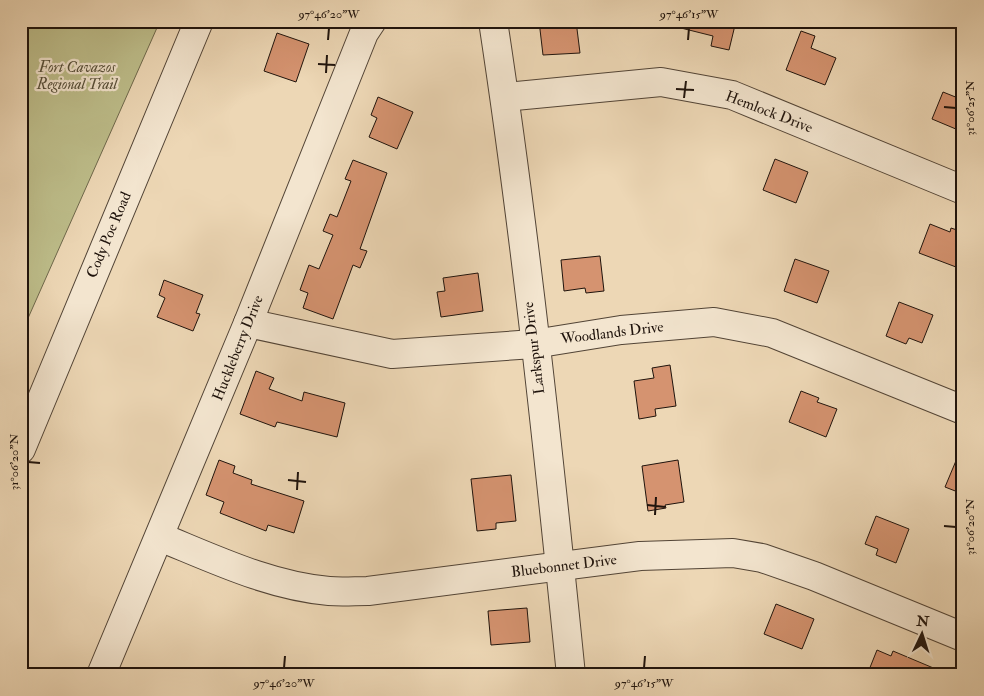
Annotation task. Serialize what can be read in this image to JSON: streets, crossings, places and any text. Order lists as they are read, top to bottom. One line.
{"streets":{"street":["Hemlock Drive","Cody Poe Road","Woodlands Drive","Huckleberry Drive","Larkspur Drive","Bluebonnet Drive"]},"crossings":[["Hemlock Drive","Larkspur Drive"],["Woodlands Drive","Huckleberry Drive"],["Woodlands Drive","Larkspur Drive"],["Huckleberry Drive","Bluebonnet Drive"],["Larkspur Drive","Bluebonnet Drive"]],"parks":["Fort Cavazos Regional Trail"],"north":"top","coordinates":["97°46'20\"W","97°46'15\"W","31°06'25\"N","31°06'20\"N"]}
